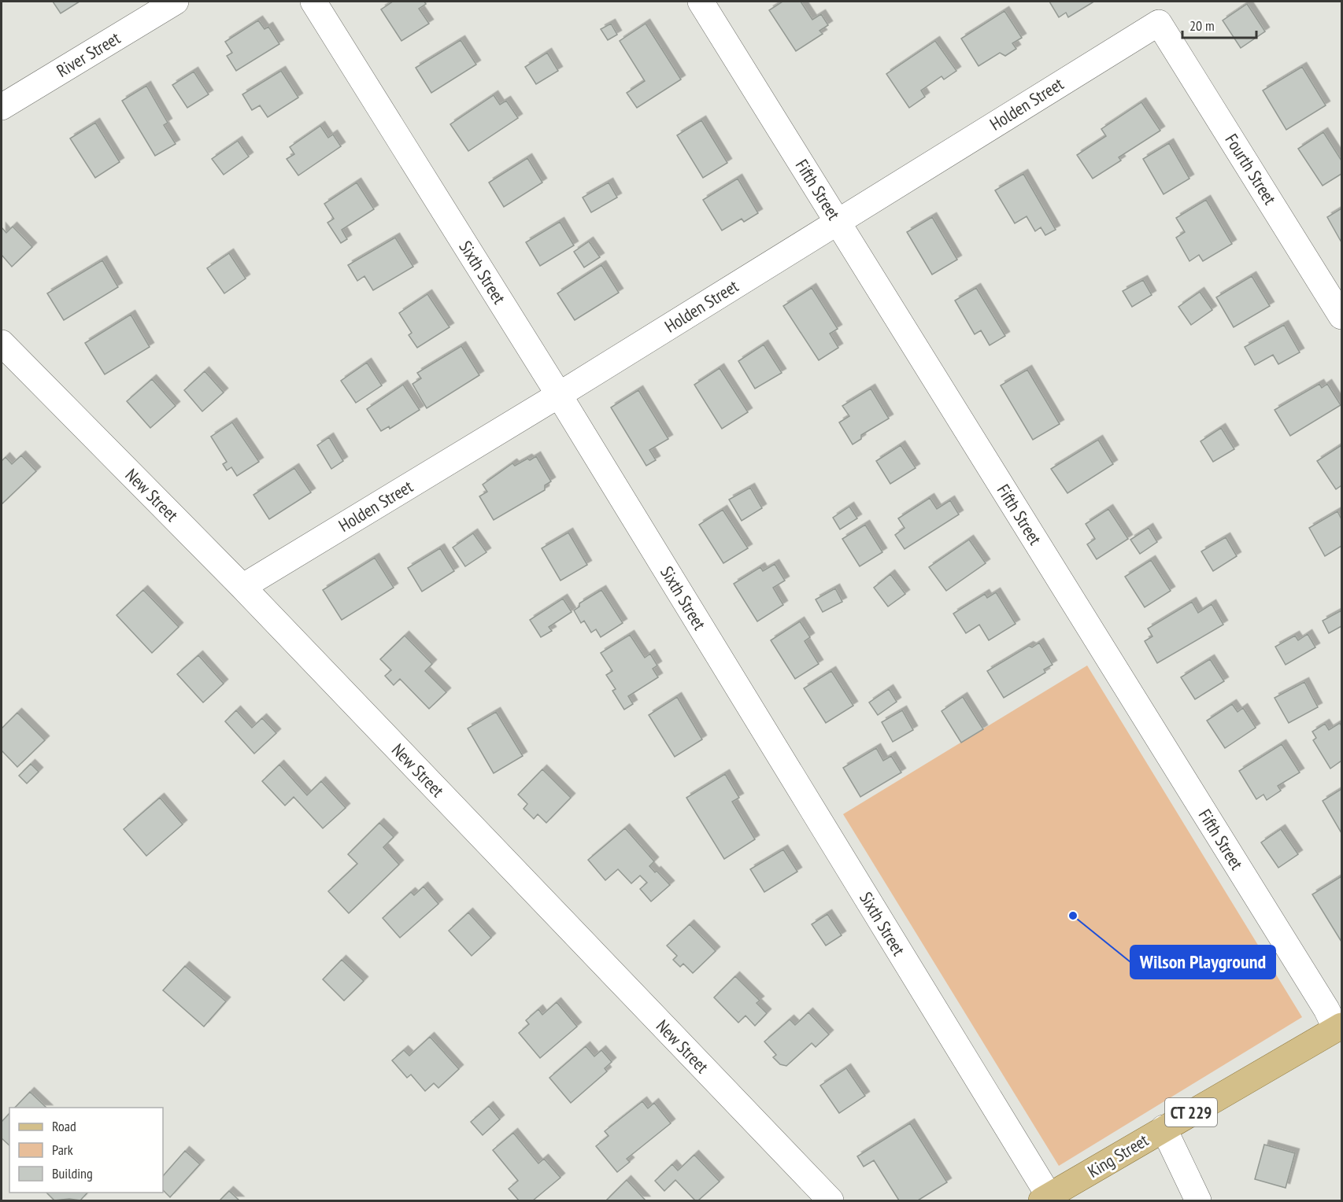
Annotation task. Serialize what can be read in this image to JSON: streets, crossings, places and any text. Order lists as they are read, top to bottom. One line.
{"streets":{"main road":["CT 229","King Street"],"street":["River Street","Holden Street","Fourth Street","Fifth Street","Sixth Street","New Street"]},"crossings":[["Holden Street","Fourth Street"],["Holden Street","Fifth Street"],["Holden Street","Sixth Street"],["Holden Street","New Street"],["Fifth Street","King Street"],["Sixth Street","King Street"]],"places":["Wilson Playground"],"legend":["Road","Park","Building"],"scale_bar":"20 m"}
